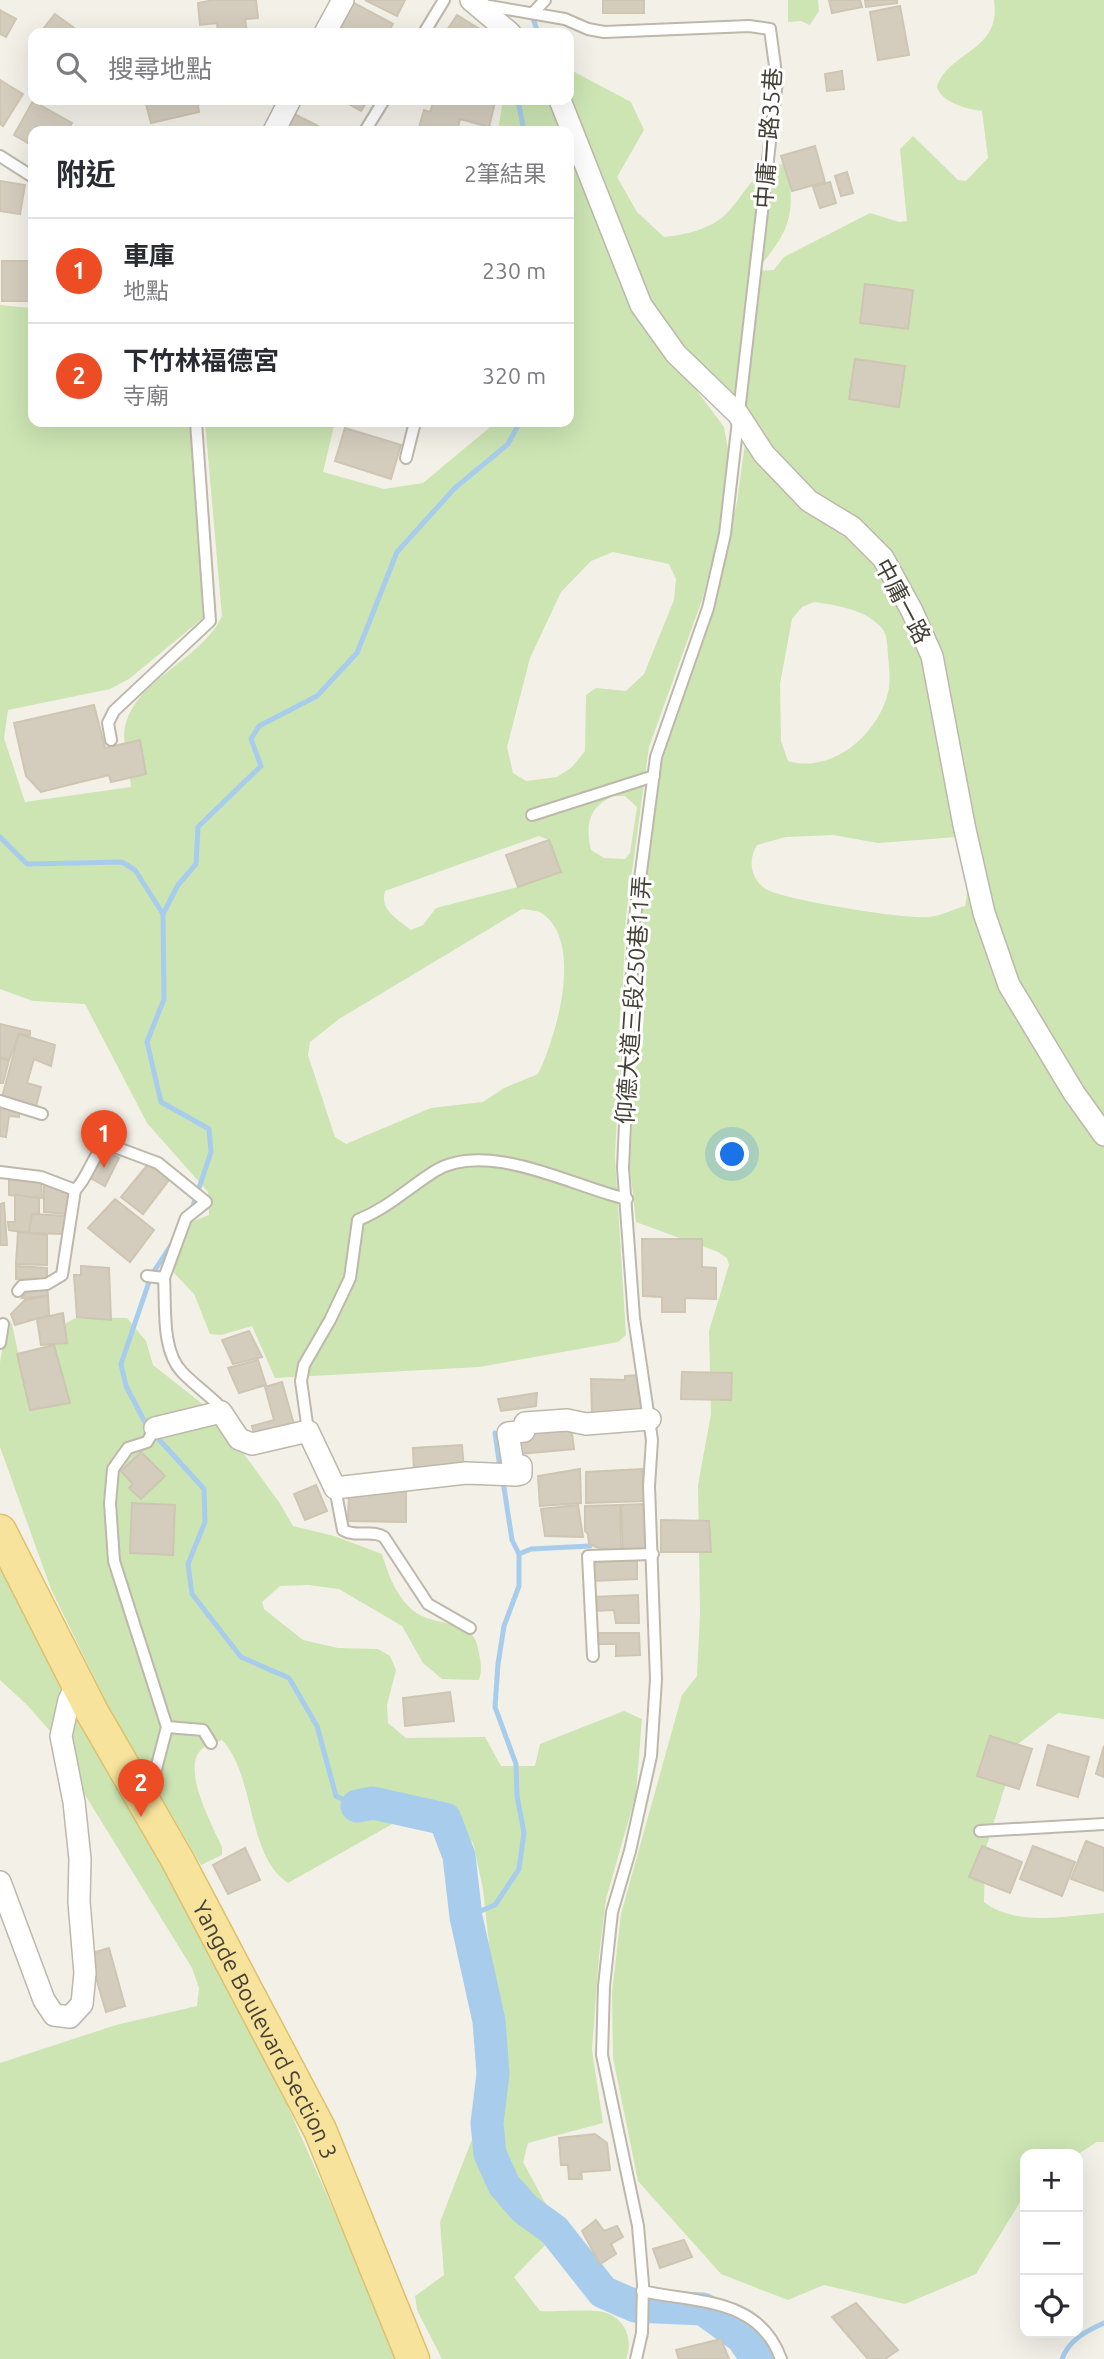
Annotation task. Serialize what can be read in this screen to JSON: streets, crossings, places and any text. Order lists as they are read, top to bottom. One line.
{"streets":{"main road":["Yangde Boulevard Section 3"],"street":["中庸一路"],"lane":["中庸一路35巷","仰德大道三段250巷11弄"]},"crossings":[["中庸一路35巷","中庸一路"],["中庸一路35巷","仰德大道三段250巷11弄"],["中庸一路","仰德大道三段250巷11弄"]],"page":{"search":"搜尋地點","heading":["附近","2筆結果"],"list":[{"mark":"1","name":"車庫","note":"地點","value":"230 m"},{"mark":"2","name":"下竹林福德宮","note":"寺廟","value":"320 m"}],"pins":["1","2"],"map_buttons":["+","−"]}}
